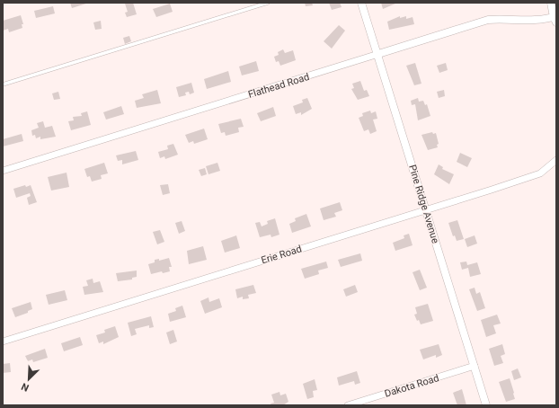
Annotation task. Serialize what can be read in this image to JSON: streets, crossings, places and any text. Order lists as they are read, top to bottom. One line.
{"streets":{"street":["Flathead Road","Pine Ridge Avenue","Erie Road","Dakota Road"]},"crossings":[["Flathead Road","Pine Ridge Avenue"],["Pine Ridge Avenue","Erie Road"],["Pine Ridge Avenue","Dakota Road"]],"north":"bottom left"}
